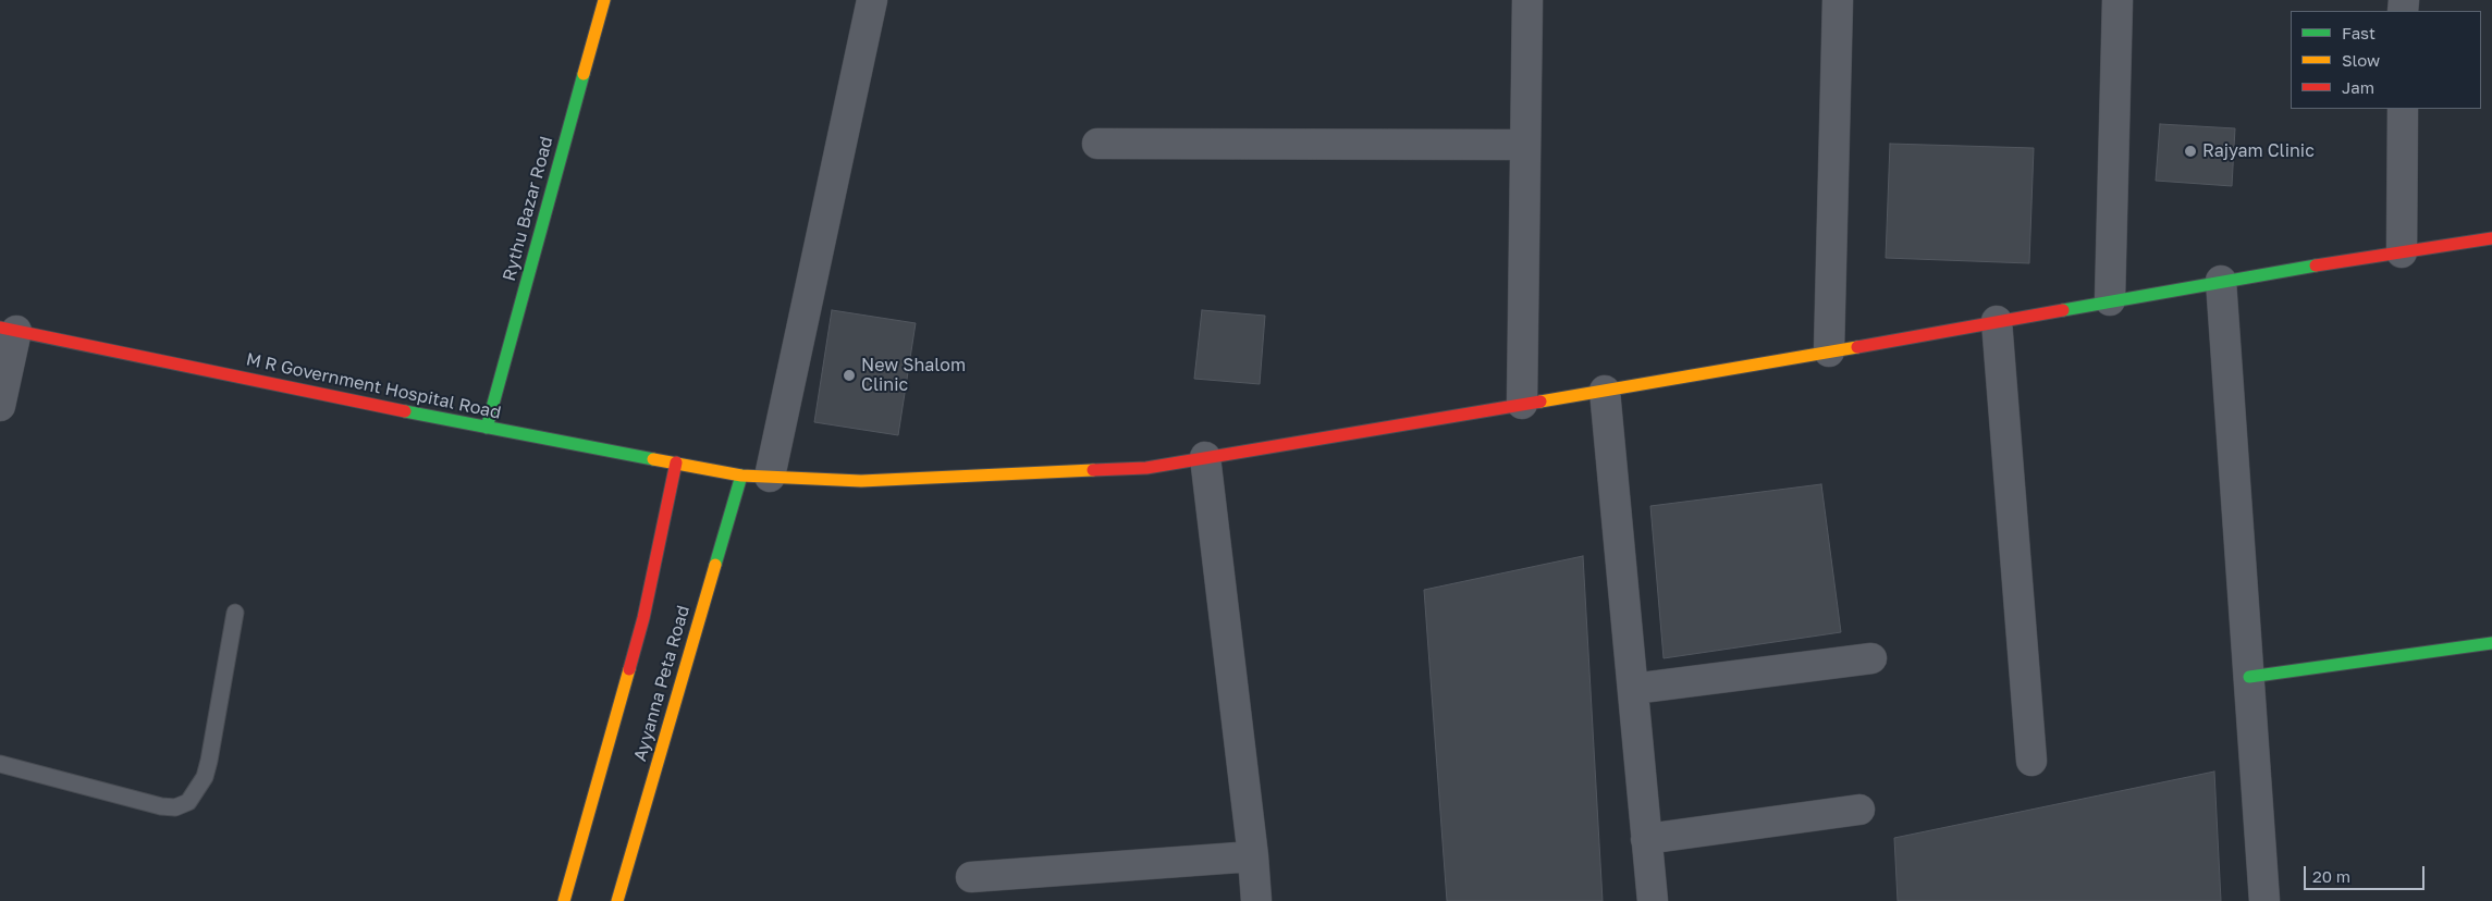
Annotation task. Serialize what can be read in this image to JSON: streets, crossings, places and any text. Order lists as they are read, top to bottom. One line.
{"streets":{"street":["Rythu Bazar Road","M R Government Hospital Road","Ayyanna Peta Road"]},"crossings":[["Rythu Bazar Road","M R Government Hospital Road"],["M R Government Hospital Road","Ayyanna Peta Road"]],"places":["Rajyam Clinic","New Shalom Clinic"],"legend":["Fast","Slow","Jam"],"scale_bar":"20 m"}
